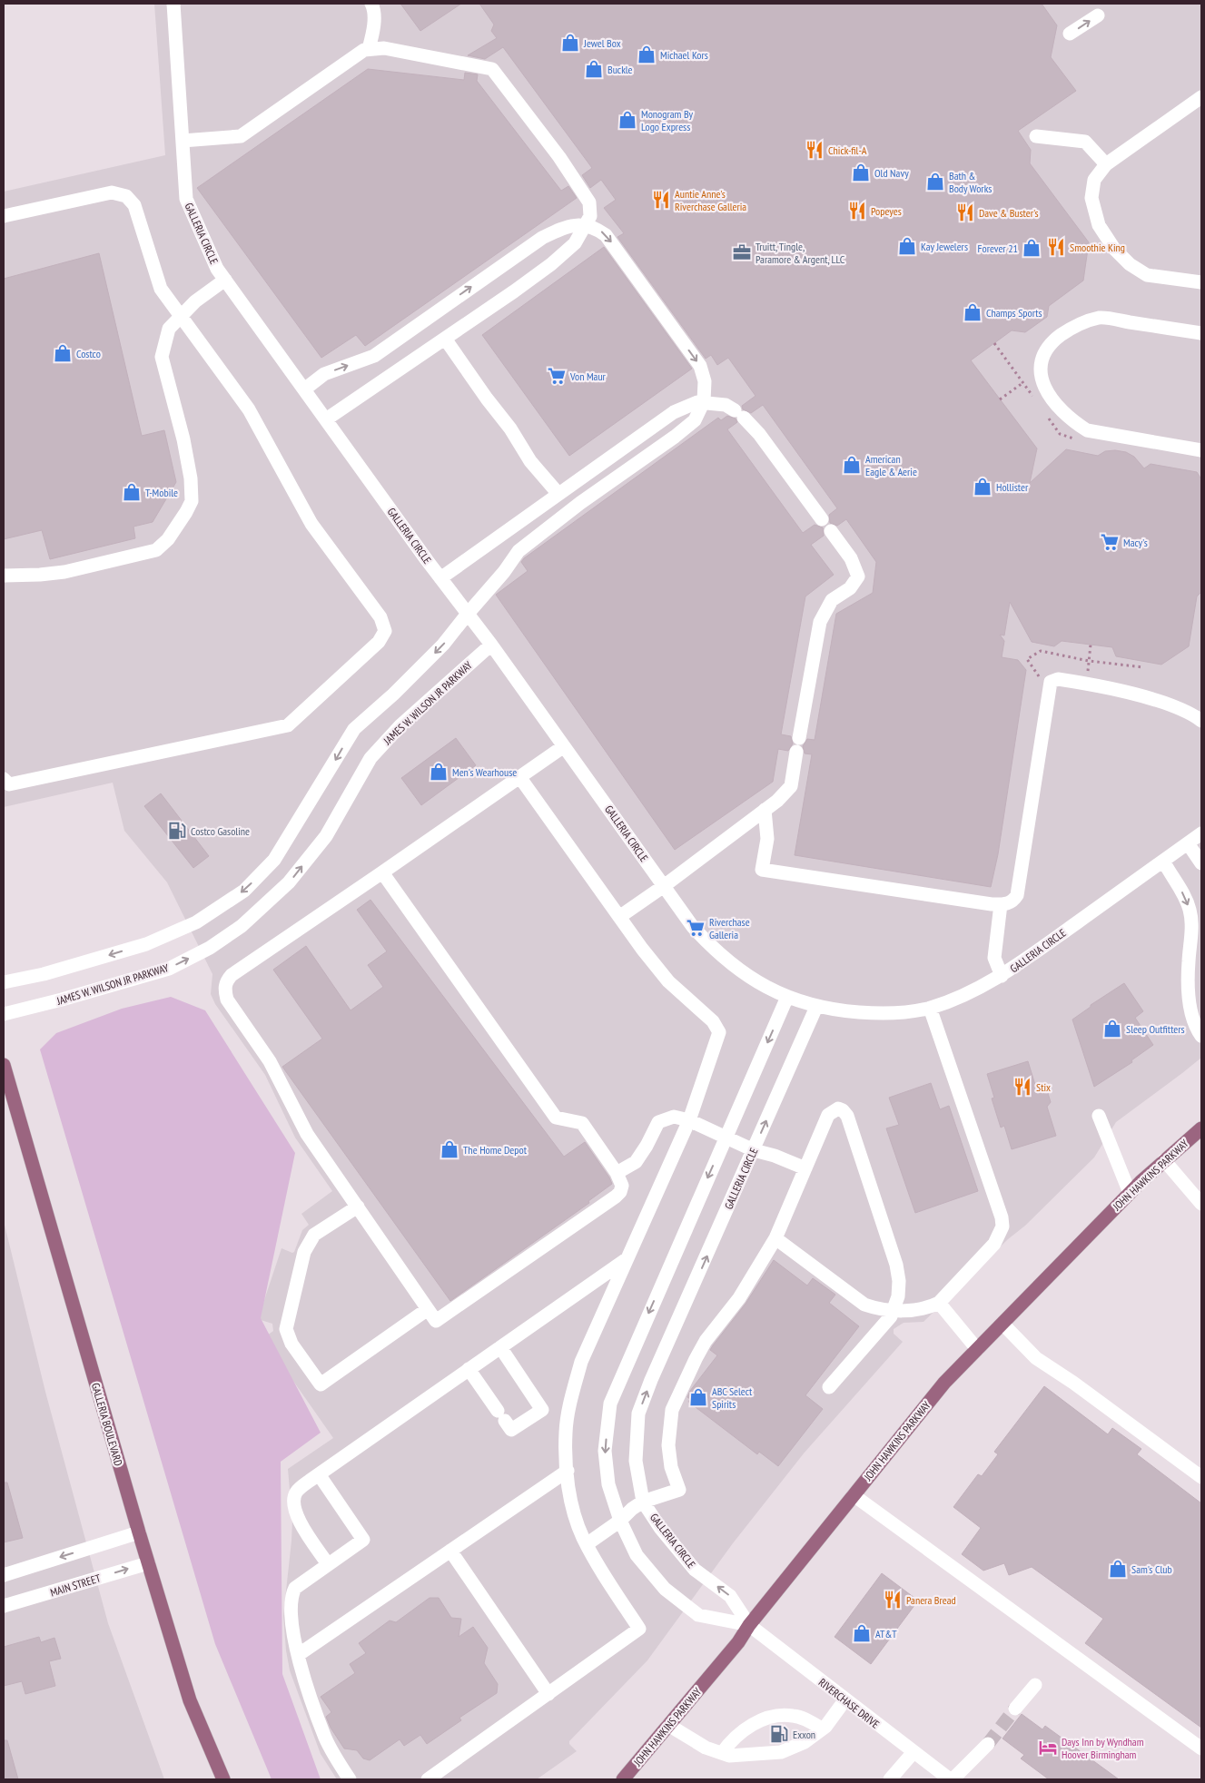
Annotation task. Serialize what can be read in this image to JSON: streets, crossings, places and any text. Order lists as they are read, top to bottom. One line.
{"streets":{"main road":["JOHN HAWKINS PARKWAY","GALLERIA BOULEVARD"],"street":["GALLERIA CIRCLE","JAMES W. WILSON JR PARKWAY","MAIN STREET","RIVERCHASE DRIVE"]},"crossings":[["GALLERIA CIRCLE","JAMES W. WILSON JR PARKWAY"],["GALLERIA CIRCLE","JOHN HAWKINS PARKWAY"],["GALLERIA CIRCLE","RIVERCHASE DRIVE"],["JOHN HAWKINS PARKWAY","RIVERCHASE DRIVE"],["GALLERIA BOULEVARD","MAIN STREET"]],"places":{"shop":["Jewel Box","Michael Kors","Buckle","Monogram By Logo Express","Old Navy","Bath & Body Works","Kay Jewelers","Forever 21","Champs Sports","Costco","American Eagle & Aerie","Hollister","T-Mobile","Men's Wearhouse","Sleep Outfitters","The Home Depot","ABC Select Spirits","Sam's Club","AT&T"],"restaurant":["Chick-fil-A","Auntie Anne's Riverchase Galleria","Popeyes","Dave & Buster's","Smoothie King","Stix","Panera Bread"],"office":["Truitt, Tingle, Paramore & Argent, LLC"],"supermarket":["Von Maur","Macy's","Riverchase Galleria"],"fuel station":["Costco Gasoline","Exxon"],"hotel":["Days Inn by Wyndham Hoover Birmingham"]}}
